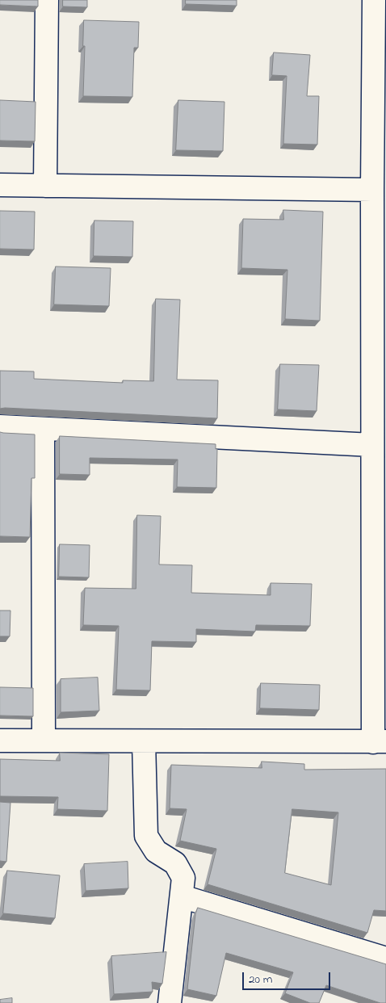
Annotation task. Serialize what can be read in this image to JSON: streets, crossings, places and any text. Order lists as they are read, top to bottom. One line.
{"scale_bar":"20 m"}
